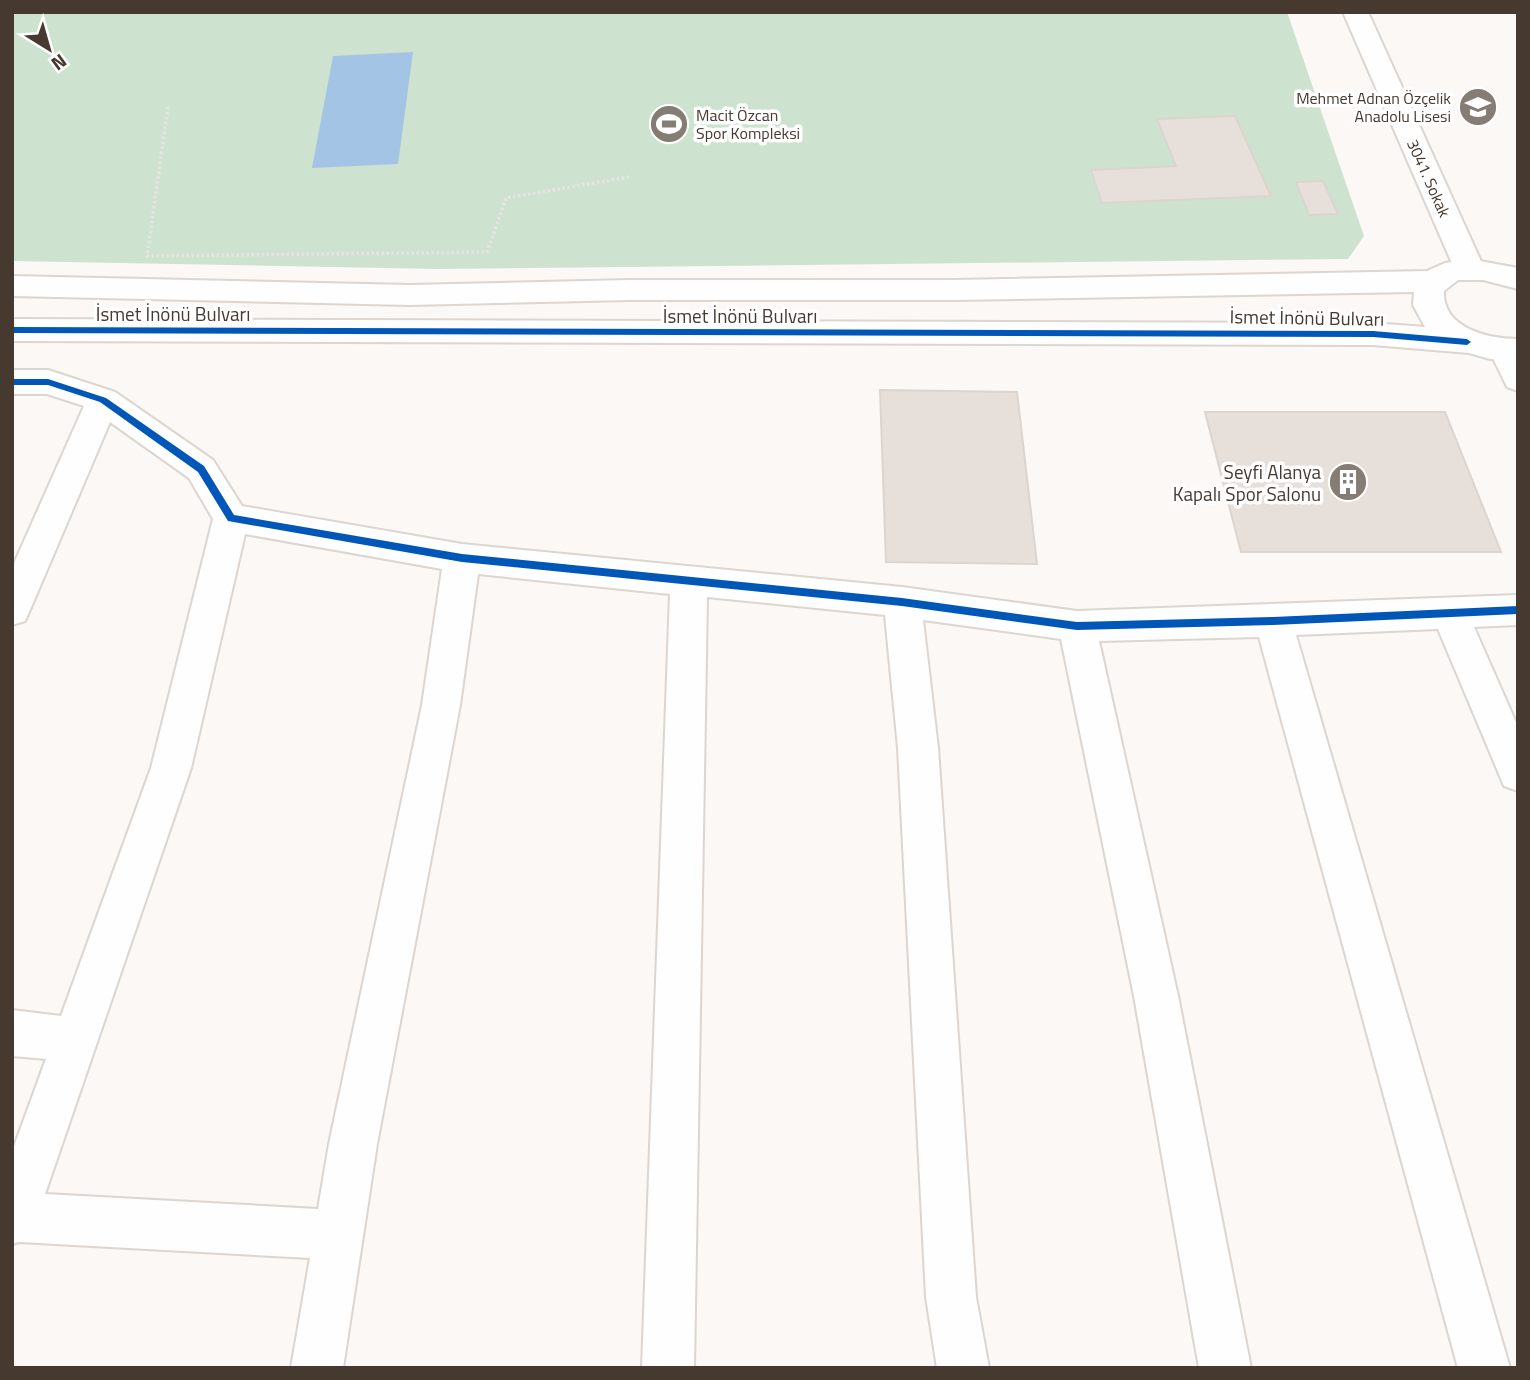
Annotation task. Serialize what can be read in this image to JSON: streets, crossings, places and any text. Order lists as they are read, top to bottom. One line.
{"streets":{"street":["3041. Sokak","İsmet İnönü Bulvarı"]},"places":{"school or university":["Mehmet Adnan Özçelik Anadolu Lisesi"],"sports":["Macit Özcan Spor Kompleksi"],"building":["Seyfi Alanya Kapalı Spor Salonu"]},"north":"bottom right"}
